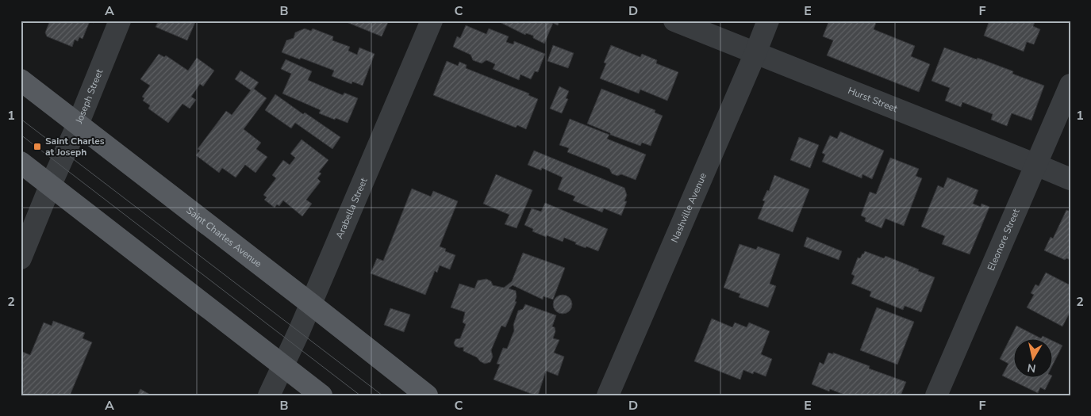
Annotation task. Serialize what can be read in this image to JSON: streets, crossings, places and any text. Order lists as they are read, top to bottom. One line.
{"streets":{"main road":["Saint Charles Avenue"],"street":["Joseph Street","Hurst Street","Arabella Street","Nashville Avenue","Eleonore Street"]},"crossings":[["Joseph Street","Saint Charles Avenue"],["Hurst Street","Nashville Avenue"],["Hurst Street","Eleonore Street"],["Arabella Street","Saint Charles Avenue"]],"places":{"transit":["Saint Charles at Joseph"]},"north":"bottom","grid":{"columns":["A","B","C","D","E","F"],"rows":["1","2"]}}
